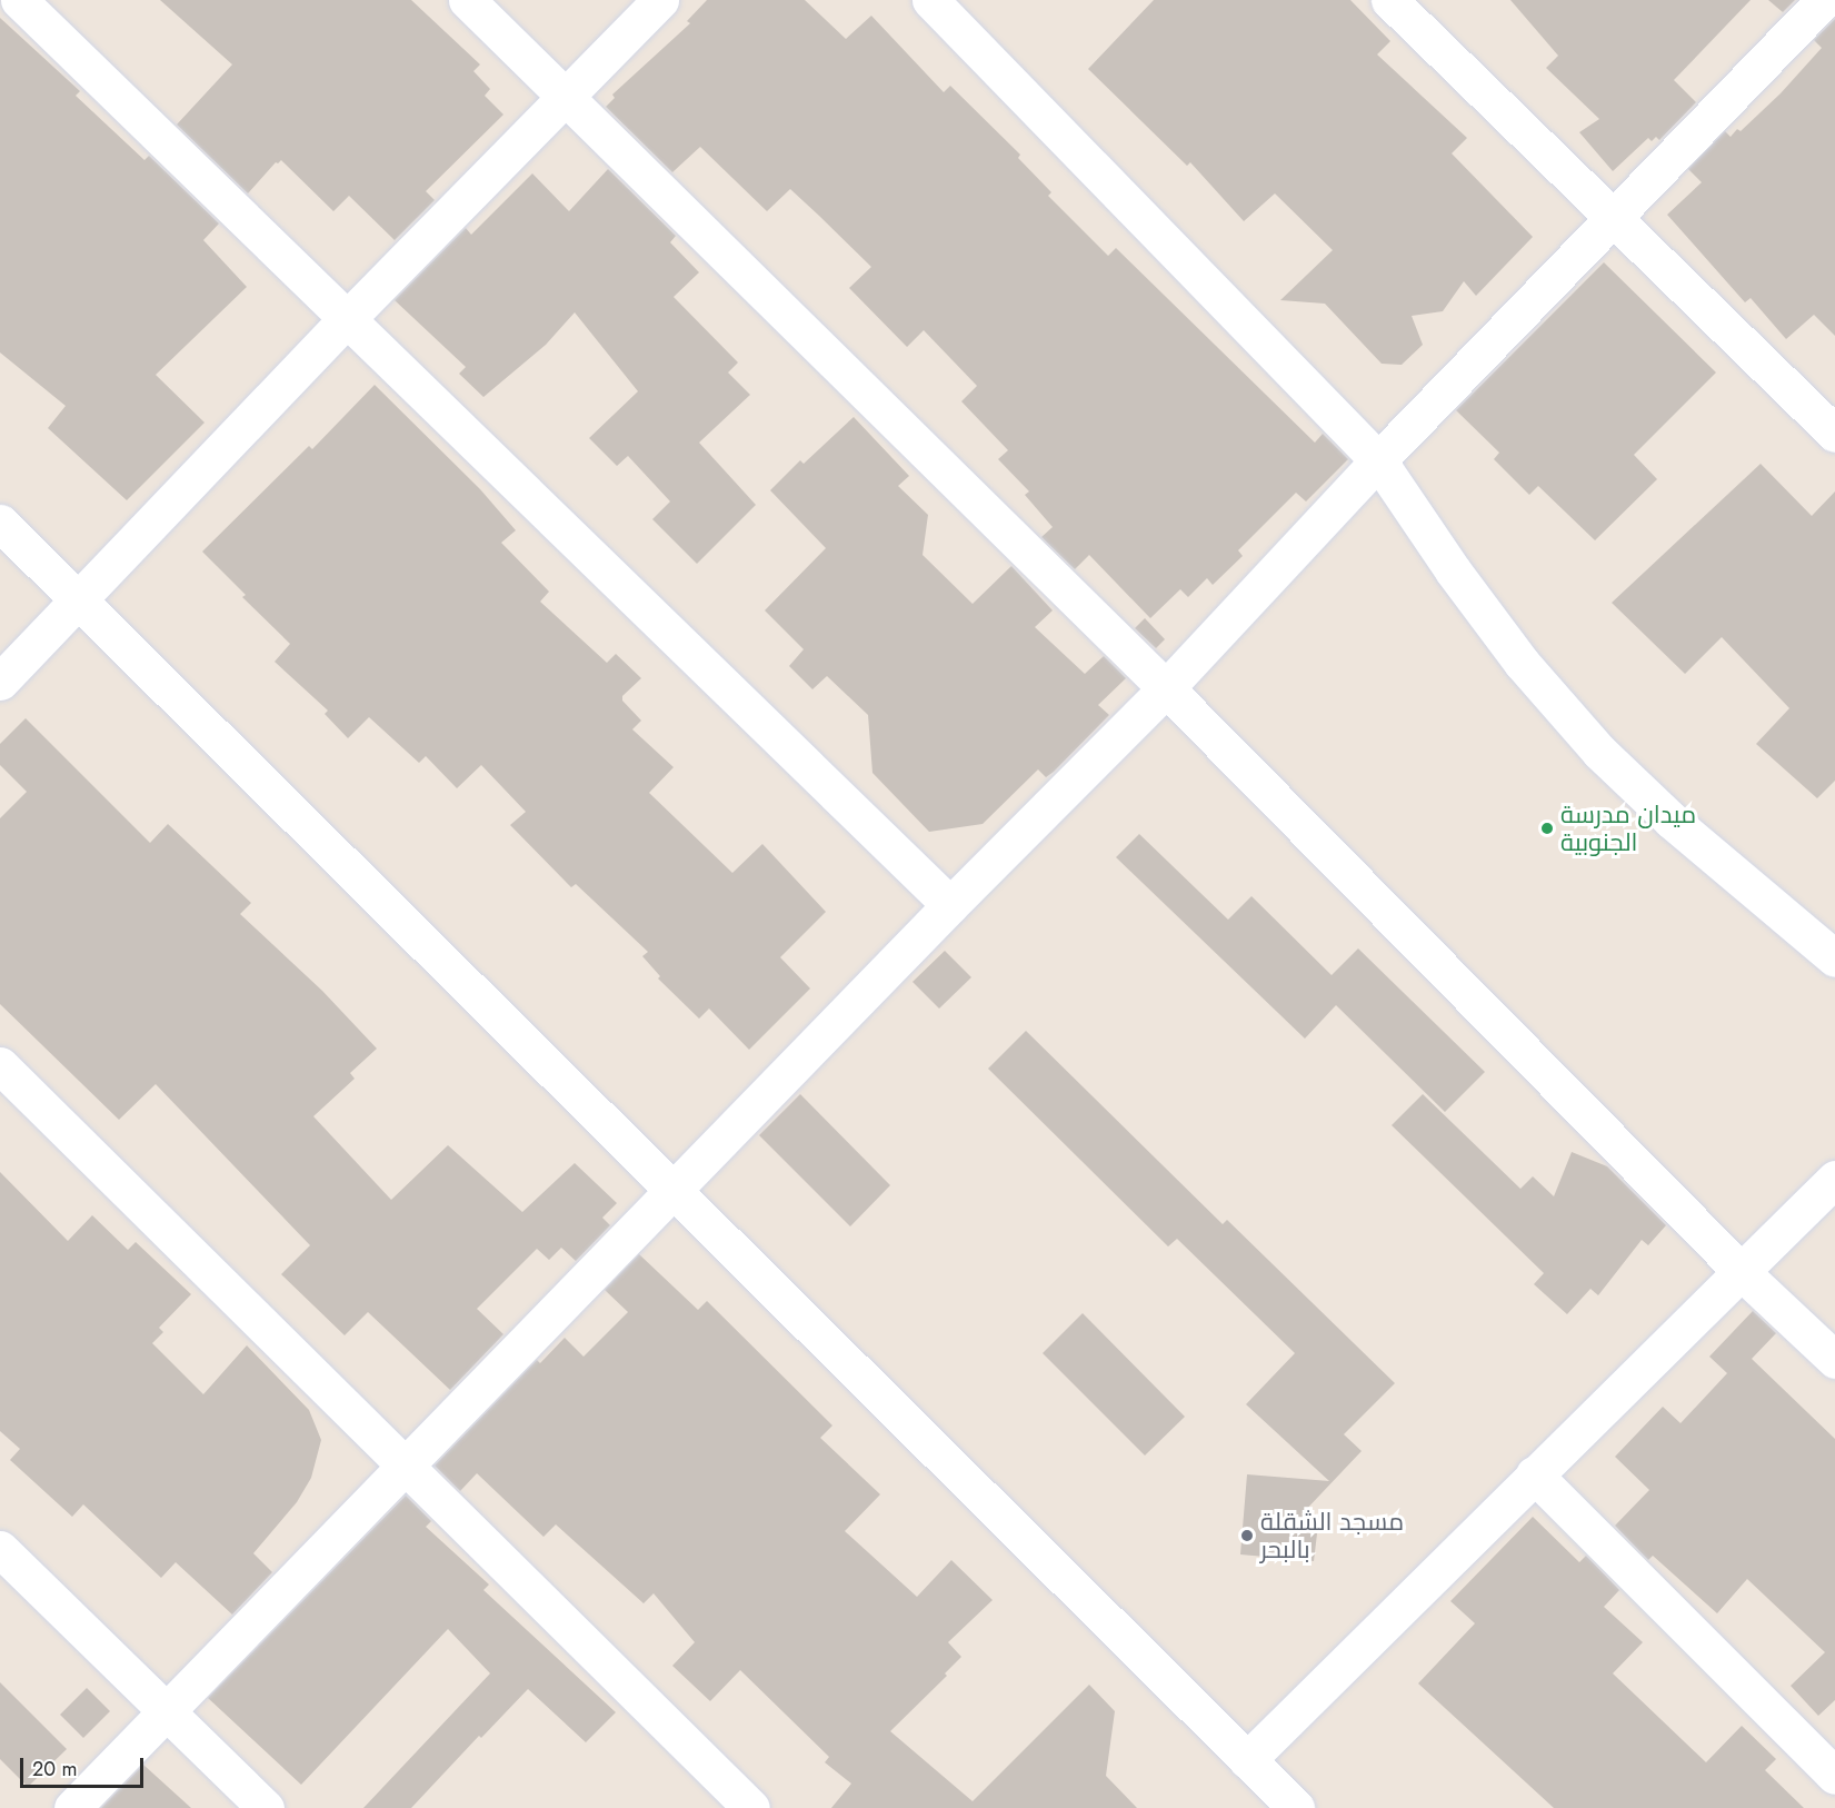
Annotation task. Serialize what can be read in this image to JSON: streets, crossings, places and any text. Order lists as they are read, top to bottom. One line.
{"places":["ميدان مدرسة الجنوبية","مسجد الشقلة بالبحر"],"scale_bar":"20 m"}
